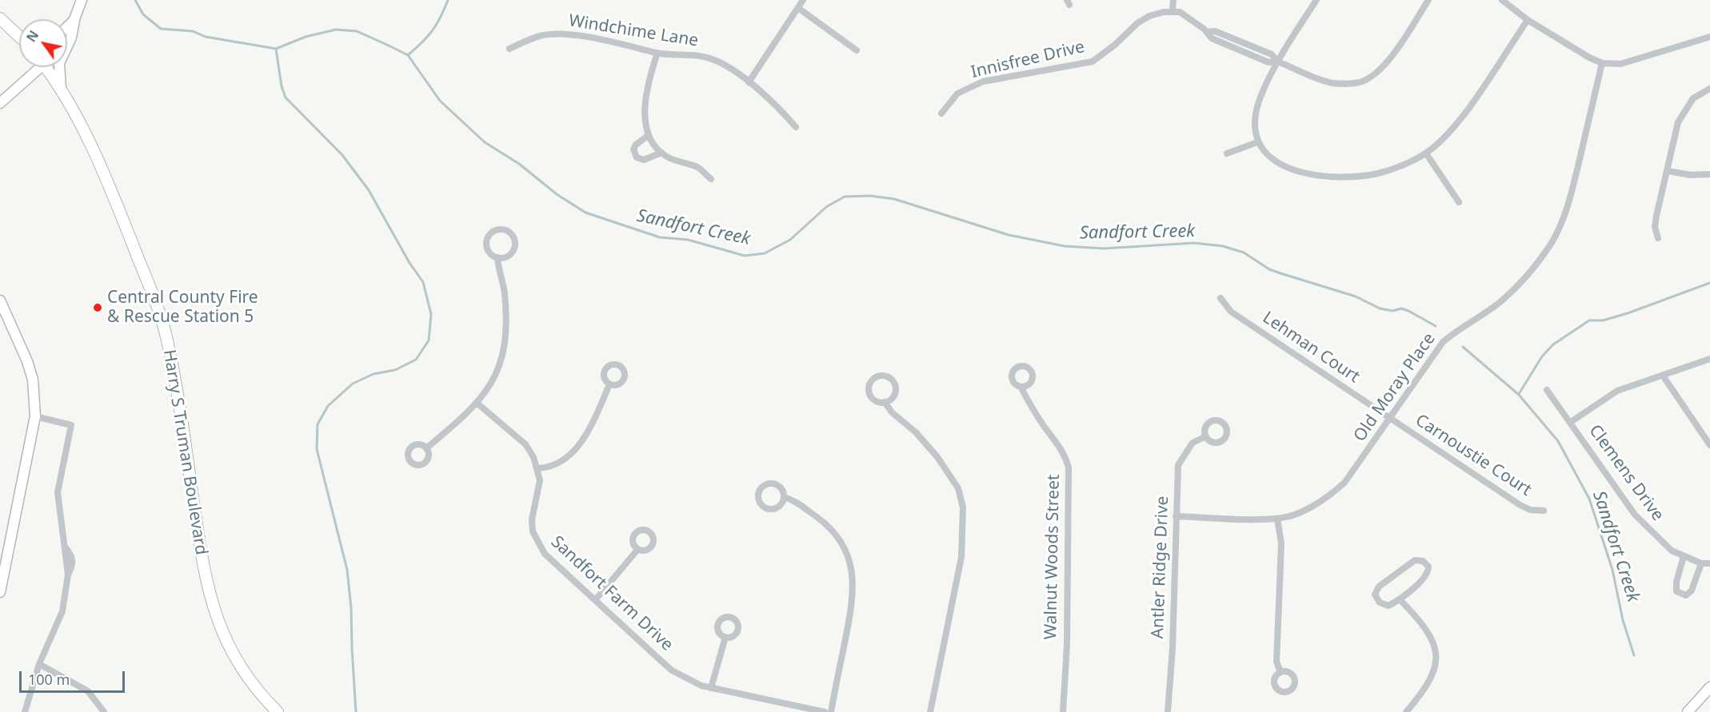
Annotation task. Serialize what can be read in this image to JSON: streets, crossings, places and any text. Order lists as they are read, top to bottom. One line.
{"streets":{"main road":["Harry S Truman Boulevard"],"street":["Windchime Lane","Innisfree Drive","Lehman Court","Old Moray Place","Carnoustie Court","Clemens Drive","Walnut Woods Street","Antler Ridge Drive","Sandfort Farm Drive"]},"crossings":[["Lehman Court","Old Moray Place"],["Lehman Court","Carnoustie Court"],["Old Moray Place","Carnoustie Court"],["Old Moray Place","Antler Ridge Drive"]],"water":["Sandfort Creek"],"places":["Central County Fire & Rescue Station 5"],"scale_bar":"100 m","north":"top left"}
